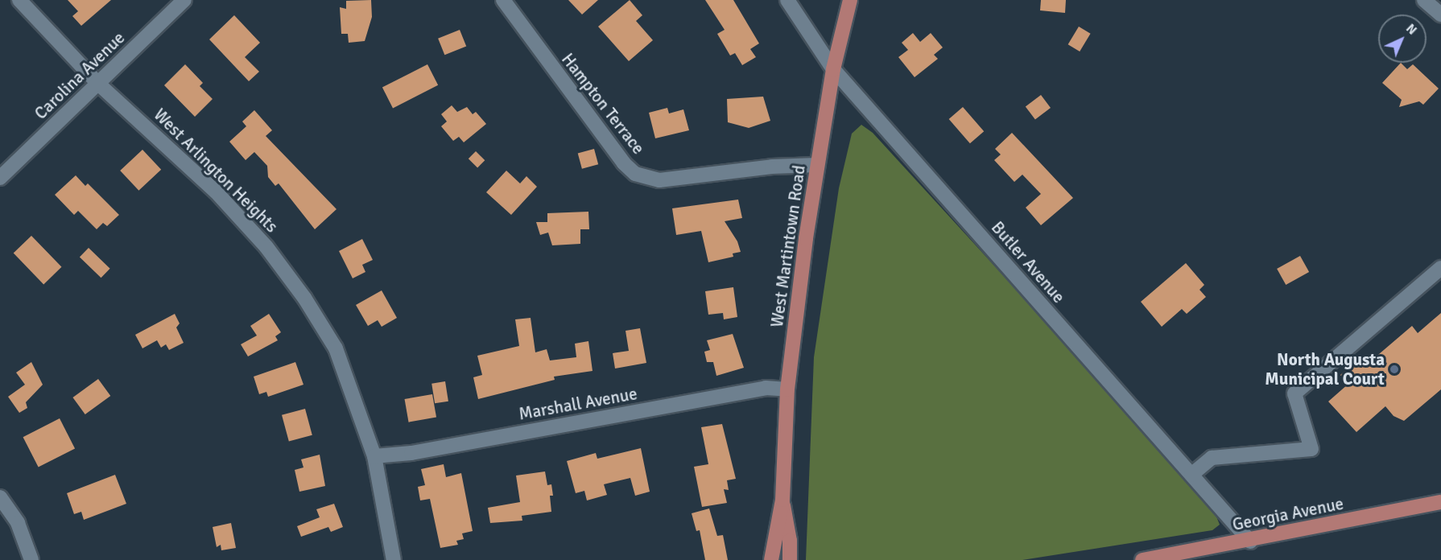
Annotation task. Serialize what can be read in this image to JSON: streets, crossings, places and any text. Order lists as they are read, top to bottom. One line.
{"streets":{"main road":["West Martintown Road","Georgia Avenue"],"street":["Carolina Avenue","Hampton Terrace","West Arlington Heights","Butler Avenue","Marshall Avenue"]},"crossings":[["Carolina Avenue","West Arlington Heights"],["Hampton Terrace","West Martintown Road"],["West Arlington Heights","Marshall Avenue"],["West Martintown Road","Butler Avenue"],["West Martintown Road","Marshall Avenue"],["Butler Avenue","Georgia Avenue"]],"places":["North Augusta Municipal Court"],"north":"top right"}
